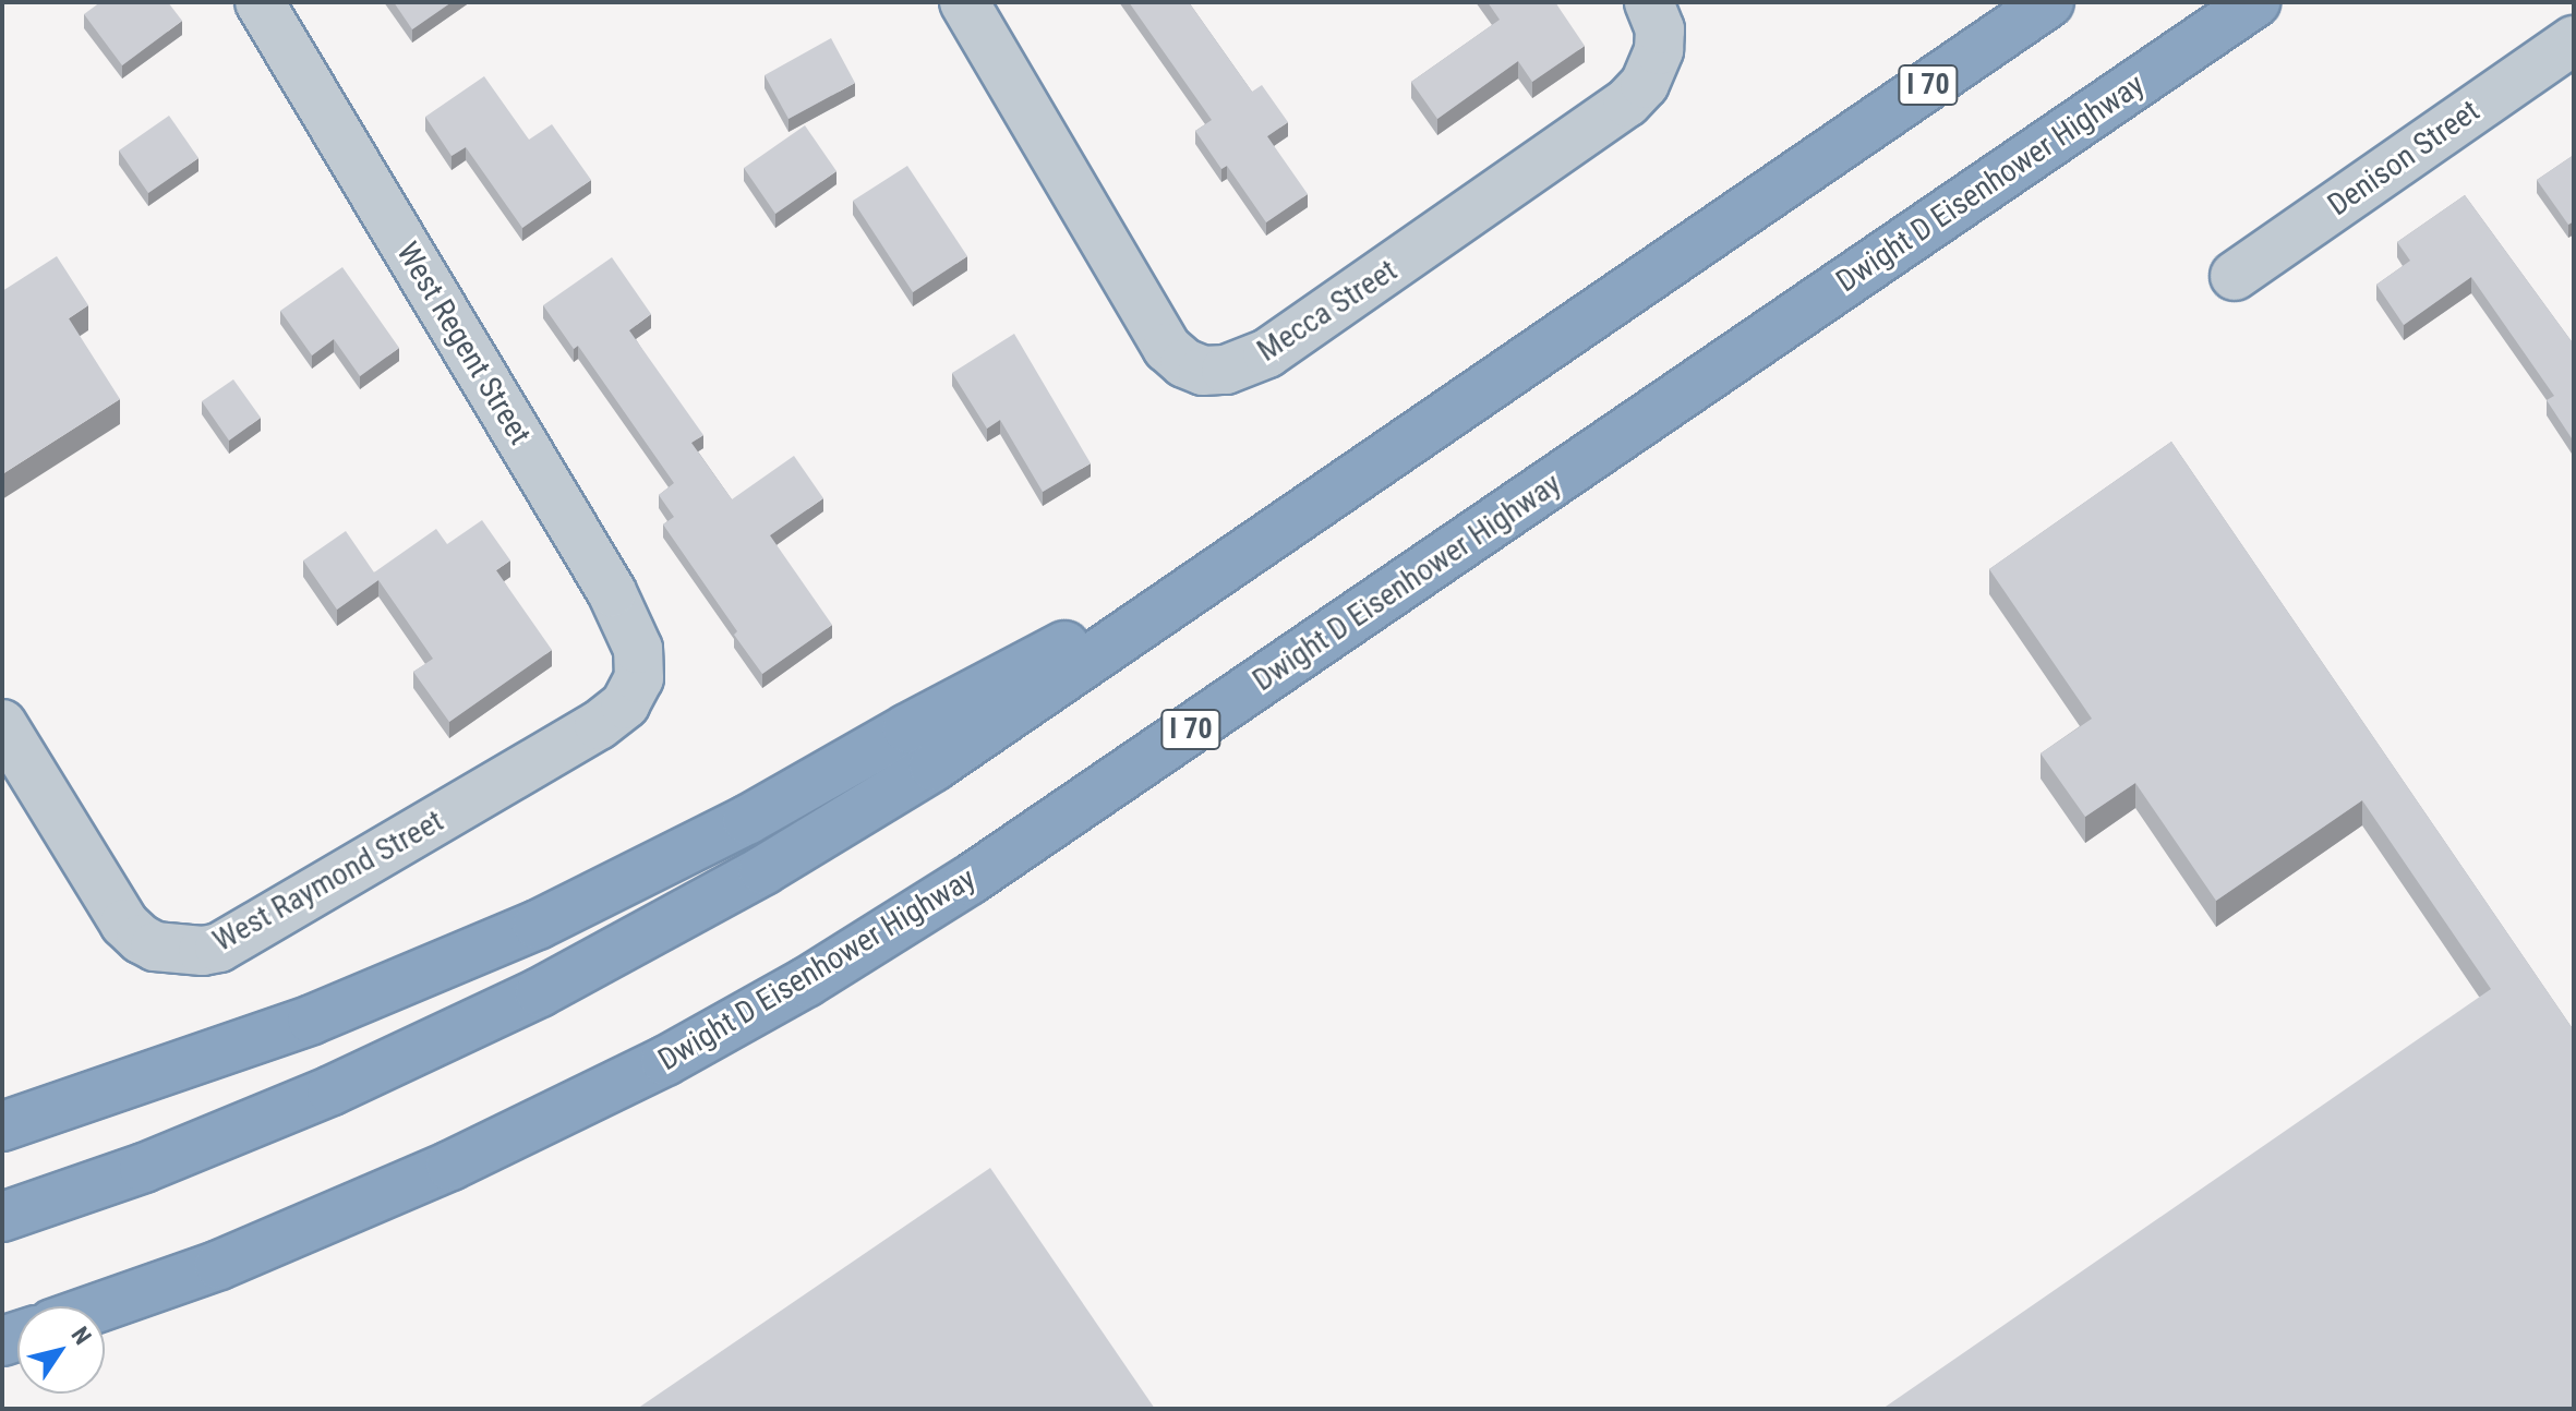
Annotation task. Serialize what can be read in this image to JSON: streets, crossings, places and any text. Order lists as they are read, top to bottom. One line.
{"streets":{"highway":["I 70","Dwight D Eisenhower Highway"],"street":["Denison Street","Mecca Street","West Regent Street","West Raymond Street"]},"crossings":[["West Regent Street","West Raymond Street"]],"north":"top right"}
